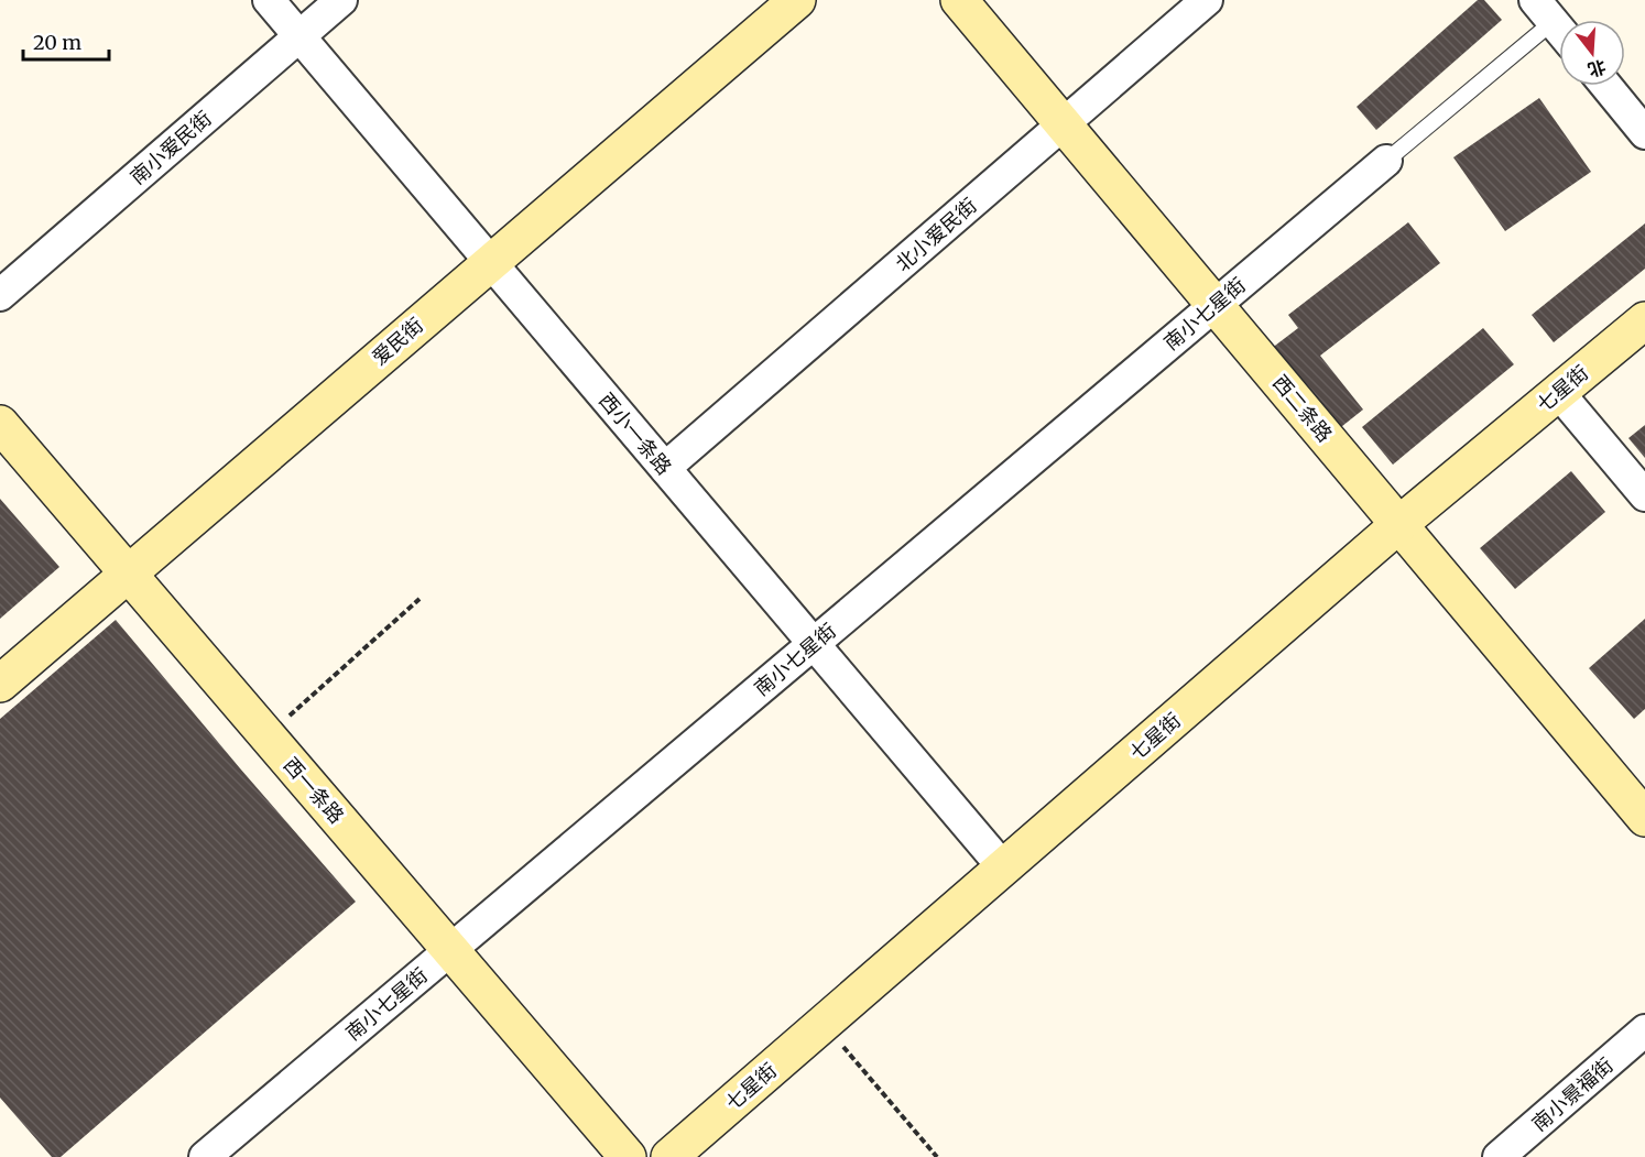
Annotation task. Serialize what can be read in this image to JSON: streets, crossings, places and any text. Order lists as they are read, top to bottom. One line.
{"streets":{"street":["南小爱民街","北小爱民街","南小七星街","爱民街","七星街","西二条路","西小一条路","西一条路","南小景福街"]},"crossings":[["南小爱民街","西小一条路"],["北小爱民街","西二条路"],["北小爱民街","西小一条路"],["南小七星街","西二条路"],["南小七星街","西小一条路"],["南小七星街","西一条路"],["爱民街","西小一条路"],["爱民街","西一条路"],["七星街","西二条路"],["七星街","西小一条路"]],"scale_bar":"20 m","north":"bottom"}
